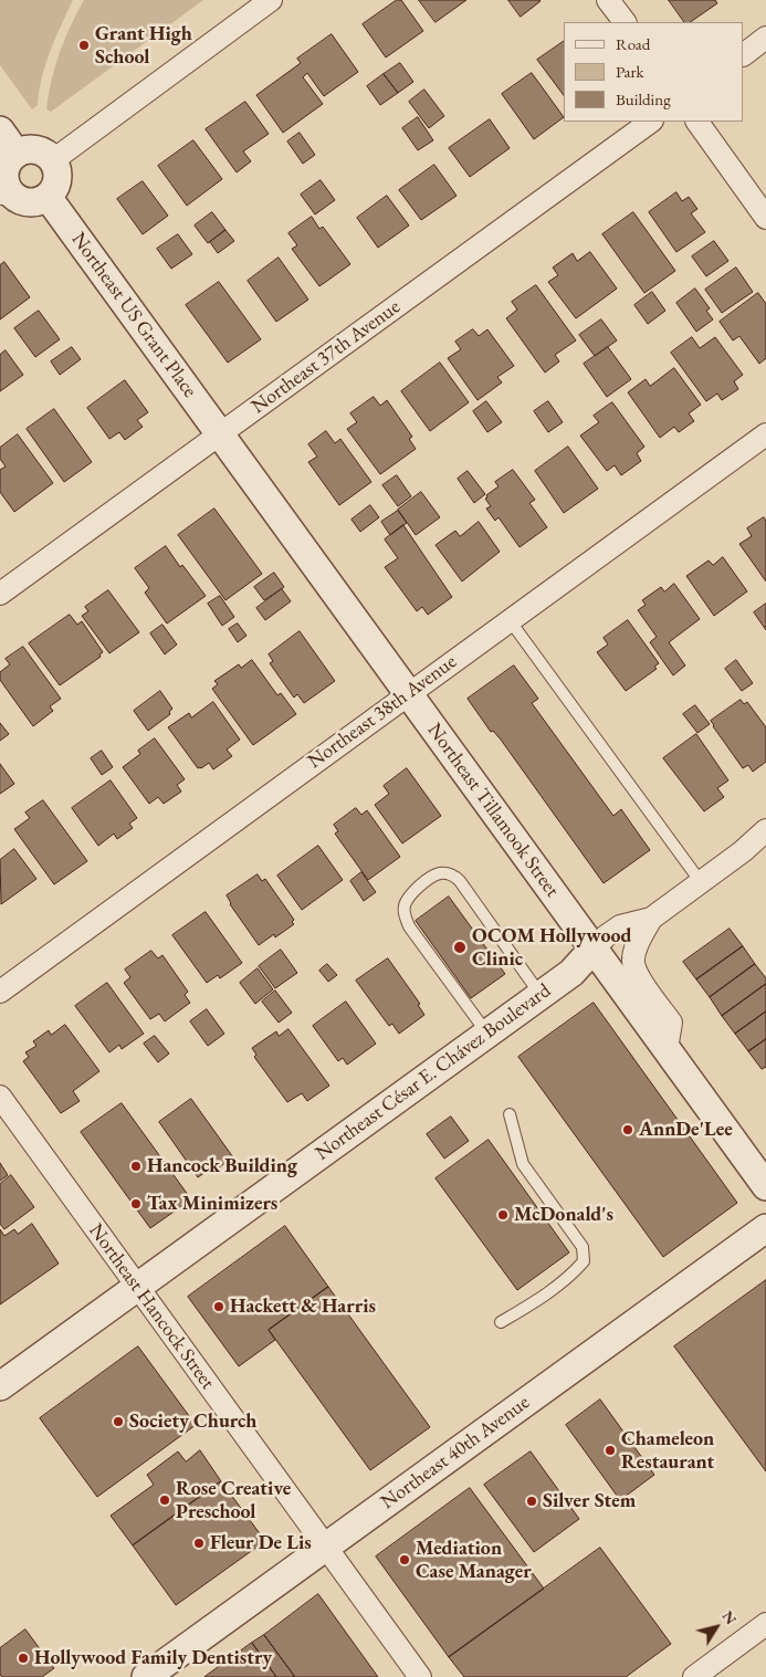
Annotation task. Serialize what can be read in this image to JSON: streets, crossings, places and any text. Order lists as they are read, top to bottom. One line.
{"streets":{"street":["Northeast US Grant Place","Northeast 37th Avenue","Northeast 38th Avenue","Northeast Tillamook Street","Northeast César E. Chávez Boulevard","Northeast Hancock Street","Northeast 40th Avenue"]},"crossings":[["Northeast US Grant Place","Northeast 37th Avenue"],["Northeast US Grant Place","Northeast Tillamook Street"],["Northeast 37th Avenue","Northeast Tillamook Street"],["Northeast 38th Avenue","Northeast Tillamook Street"],["Northeast Tillamook Street","Northeast César E. Chávez Boulevard"],["Northeast César E. Chávez Boulevard","Northeast Hancock Street"],["Northeast Hancock Street","Northeast 40th Avenue"]],"places":["Grant High School","OCOM Hollywood Clinic","AnnDe'Lee","Hancock Building","Tax Minimizers","McDonald's","Hackett & Harris","Society Church","Chameleon Restaurant","Rose Creative Preschool","Silver Stem","Fleur De Lis","Mediation Case Manager","Hollywood Family Dentistry"],"legend":["Road","Park","Building"],"north":"top right"}
